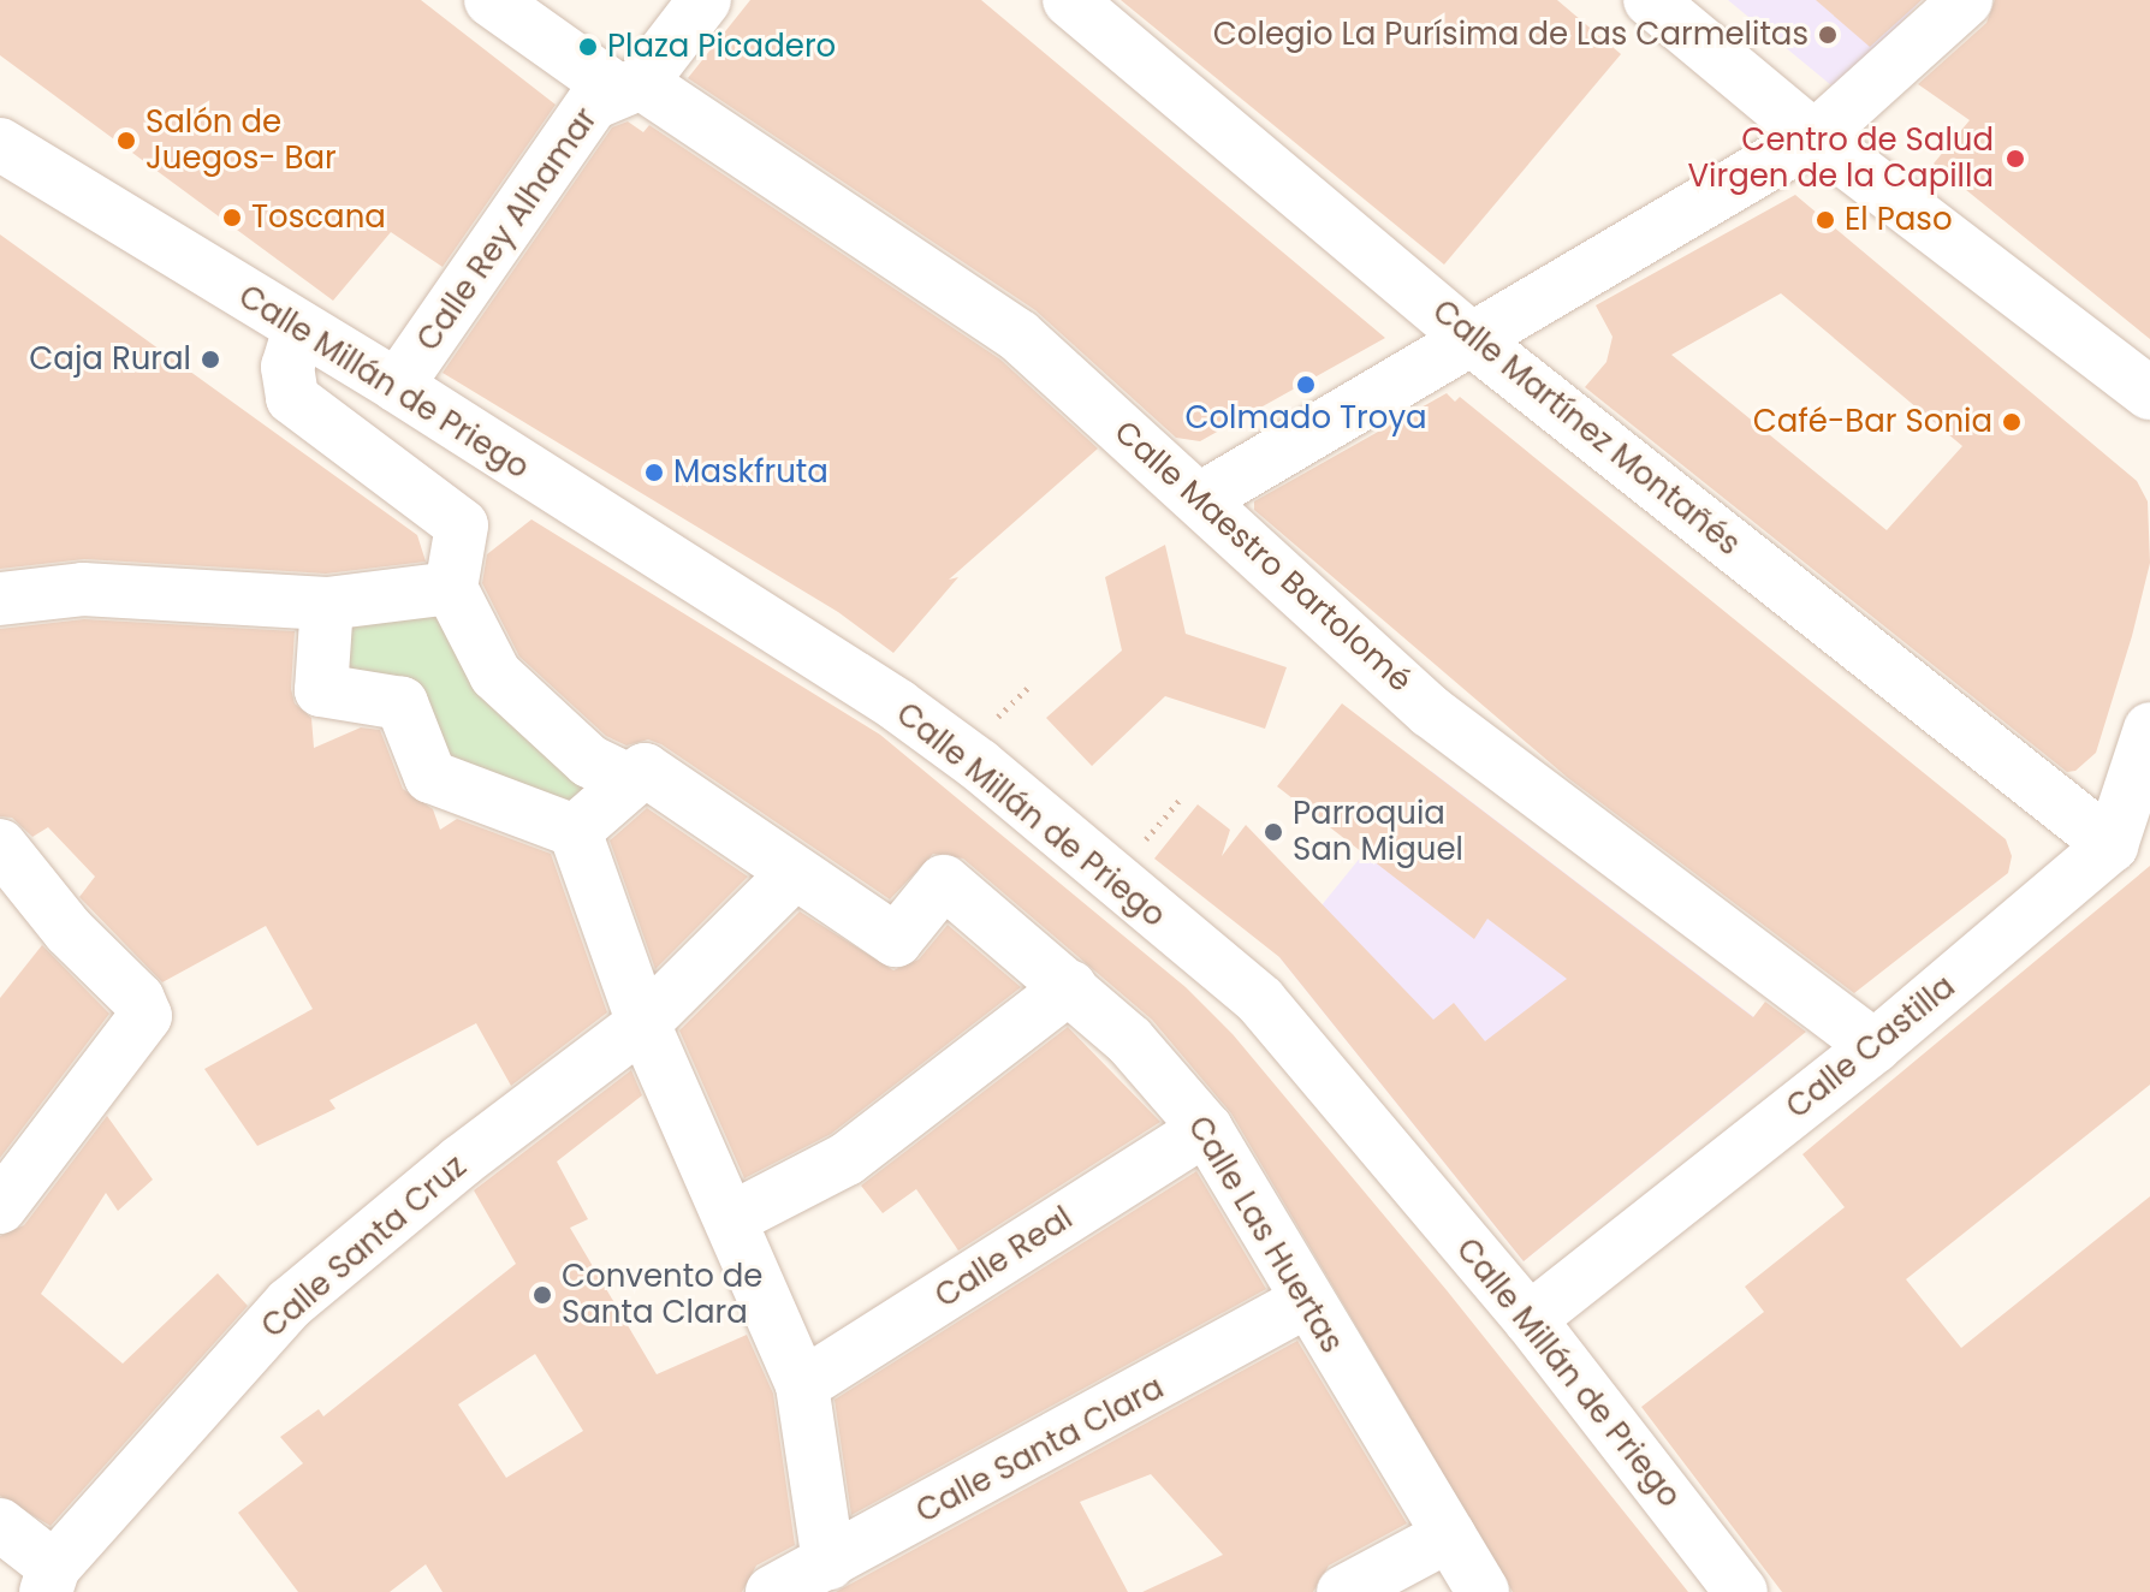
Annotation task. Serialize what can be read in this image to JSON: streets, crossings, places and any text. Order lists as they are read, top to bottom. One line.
{"streets":{"street":["Calle Rey Alhamar","Calle Millán de Priego","Calle Martínez Montañés","Calle Maestro Bartolomé","Calle Castilla","Calle Las Huertas","Calle Santa Cruz","Calle Real","Calle Santa Clara"]},"crossings":[["Calle Rey Alhamar","Calle Millán de Priego"],["Calle Rey Alhamar","Calle Maestro Bartolomé"],["Calle Millán de Priego","Calle Castilla"],["Calle Martínez Montañés","Calle Castilla"],["Calle Maestro Bartolomé","Calle Castilla"],["Calle Las Huertas","Calle Santa Cruz"],["Calle Las Huertas","Calle Real"],["Calle Las Huertas","Calle Santa Clara"]],"places":["Colegio La Purísima de Las Carmelitas","Plaza Picadero","Salón de Juegos- Bar","Centro de Salud Virgen de la Capilla","Toscana","El Paso","Caja Rural","Colmado Troya","Café-Bar Sonia","Maskfruta","Parroquia San Miguel","Convento de Santa Clara"]}
